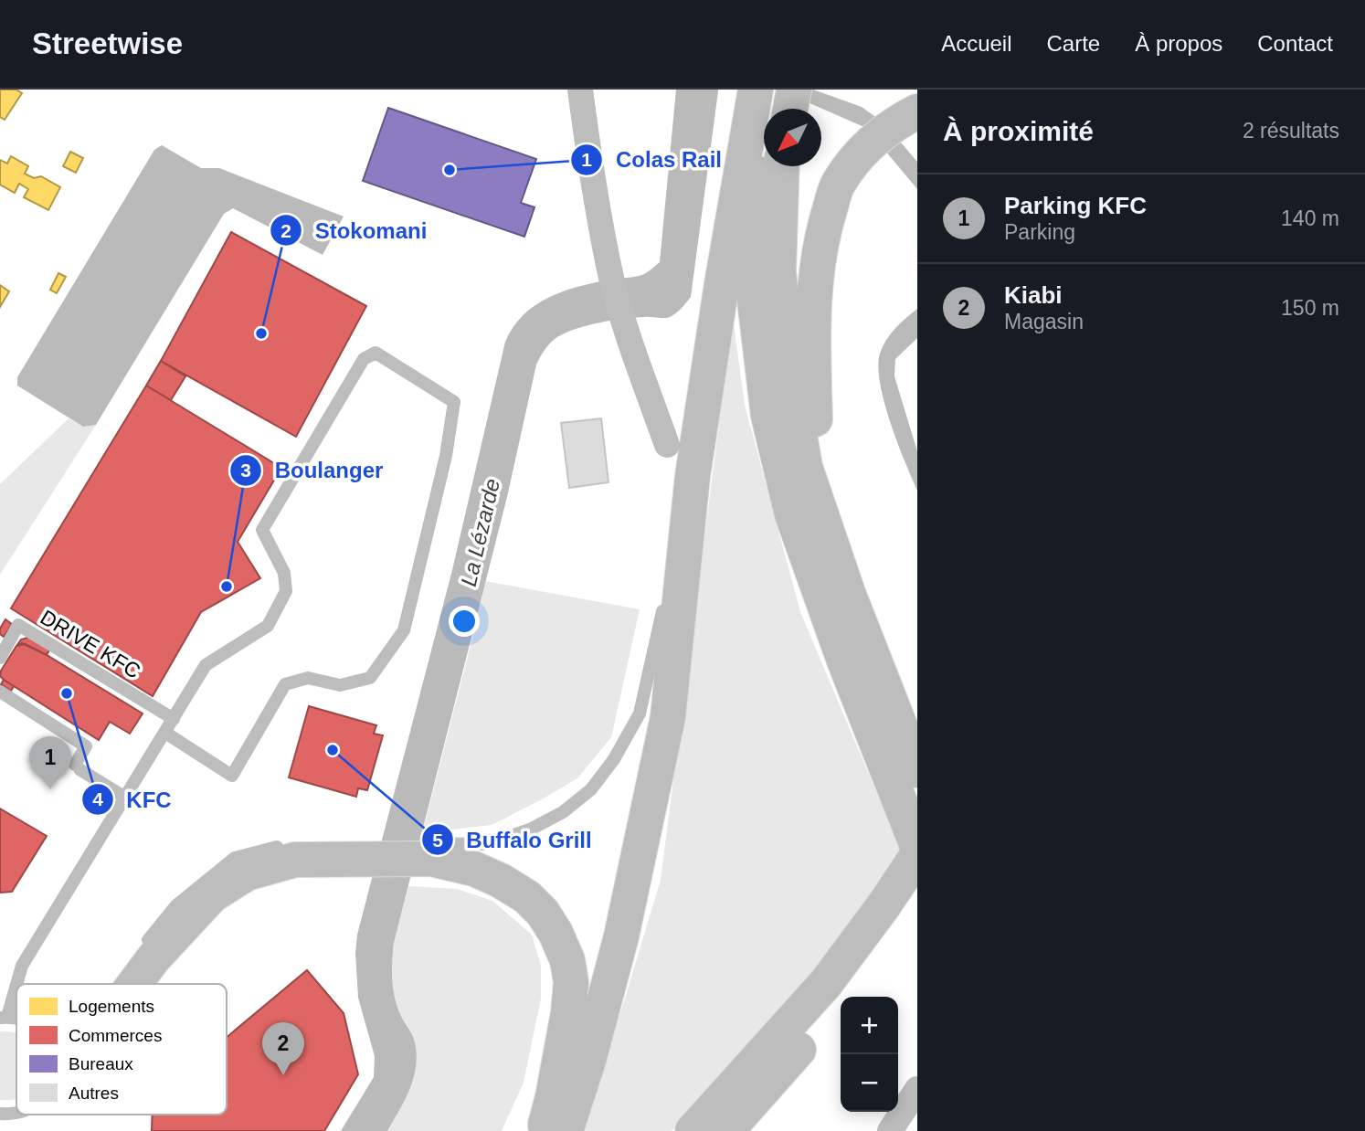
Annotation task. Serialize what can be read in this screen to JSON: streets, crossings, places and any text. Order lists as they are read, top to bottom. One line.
{"streets":{"lane":["DRIVE KFC"]},"water":["La Lézarde"],"places":["Colas Rail","Stokomani","Boulanger","KFC","Buffalo Grill"],"legend":["Logements","Commerces","Bureaux","Autres"],"north":"bottom left","page":{"header":"Streetwise","nav":["Accueil","Carte","À propos","Contact"],"heading":["À proximité","2 résultats"],"list":[{"mark":"1","name":"Parking KFC","note":"Parking","value":"140 m"},{"mark":"2","name":"Kiabi","note":"Magasin","value":"150 m"}],"pins":["1","2"],"map_buttons":["+","−"]}}
